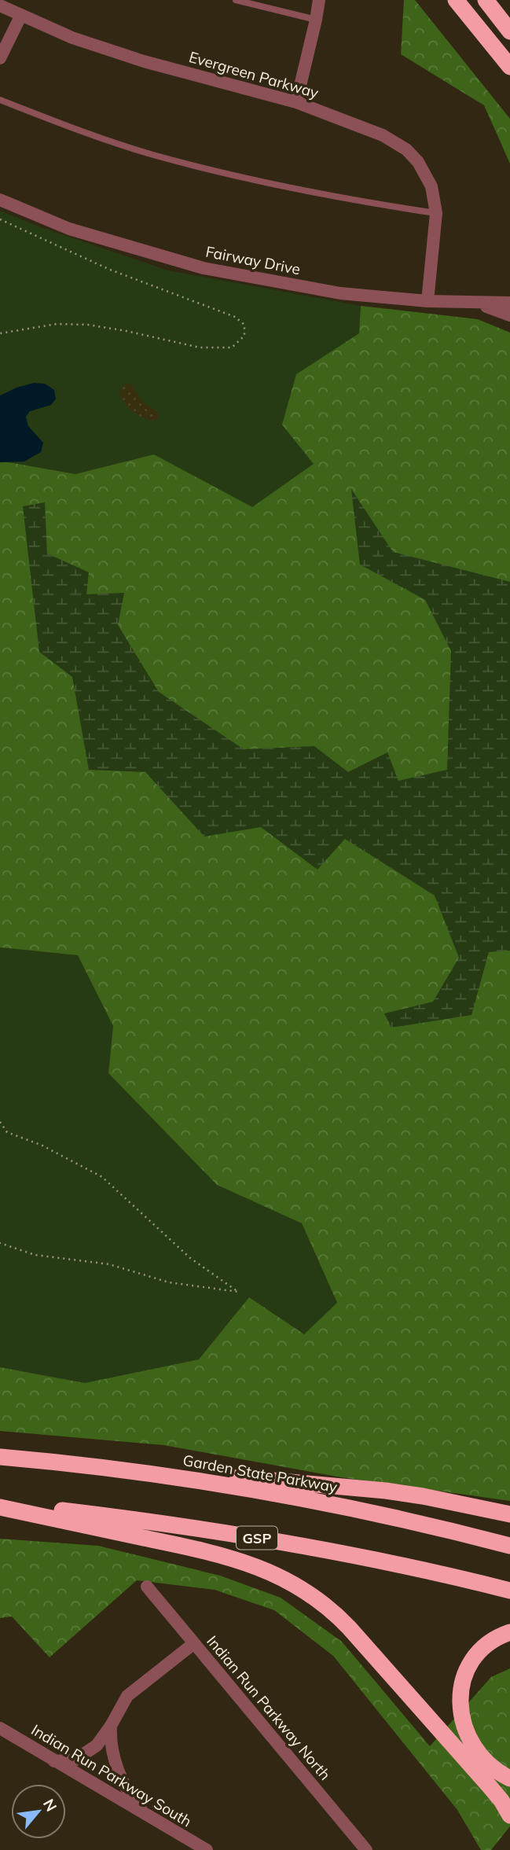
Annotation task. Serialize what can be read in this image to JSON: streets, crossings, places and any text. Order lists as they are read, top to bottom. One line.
{"streets":{"highway":["Garden State Parkway","GSP"],"street":["Evergreen Parkway","Fairway Drive","Indian Run Parkway North","Indian Run Parkway South"]},"crossings":[["Evergreen Parkway","Fairway Drive"]],"north":"top right"}
